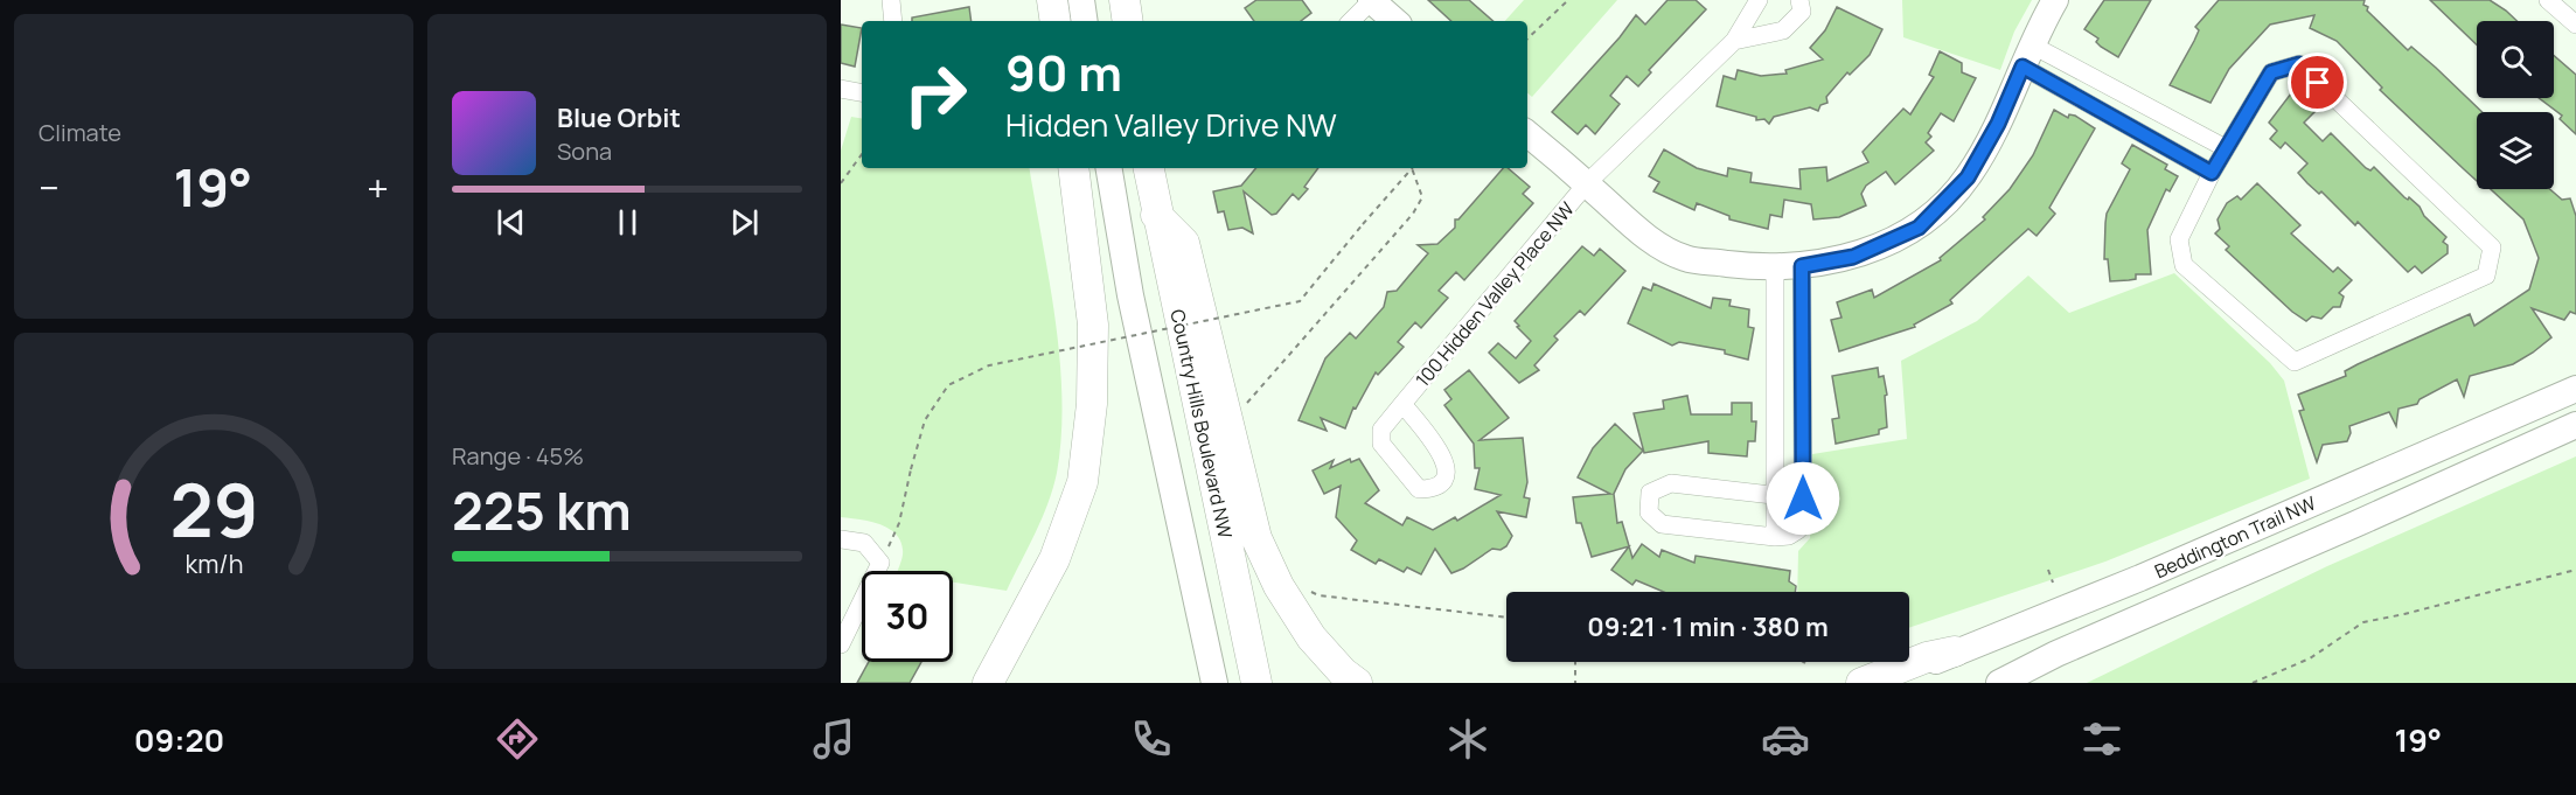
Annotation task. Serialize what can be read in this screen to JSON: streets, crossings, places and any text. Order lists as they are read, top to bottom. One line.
{"streets":{"main road":["Country Hills Boulevard NW","Beddington Trail NW"],"street":["100 Hidden Valley Place NW"]},"page":{"tile":["Climate",["Range · 45%","225 km"]],"turn":["90 m","Hidden Valley Drive NW"],"song":["Blue Orbit","Sona"],"heat":["−","19°","+"],"limit":"30","trip":"09:21 · 1 min · 380 m","tabs":["09:20","19°"],"gauge":["29","km/h"]}}
